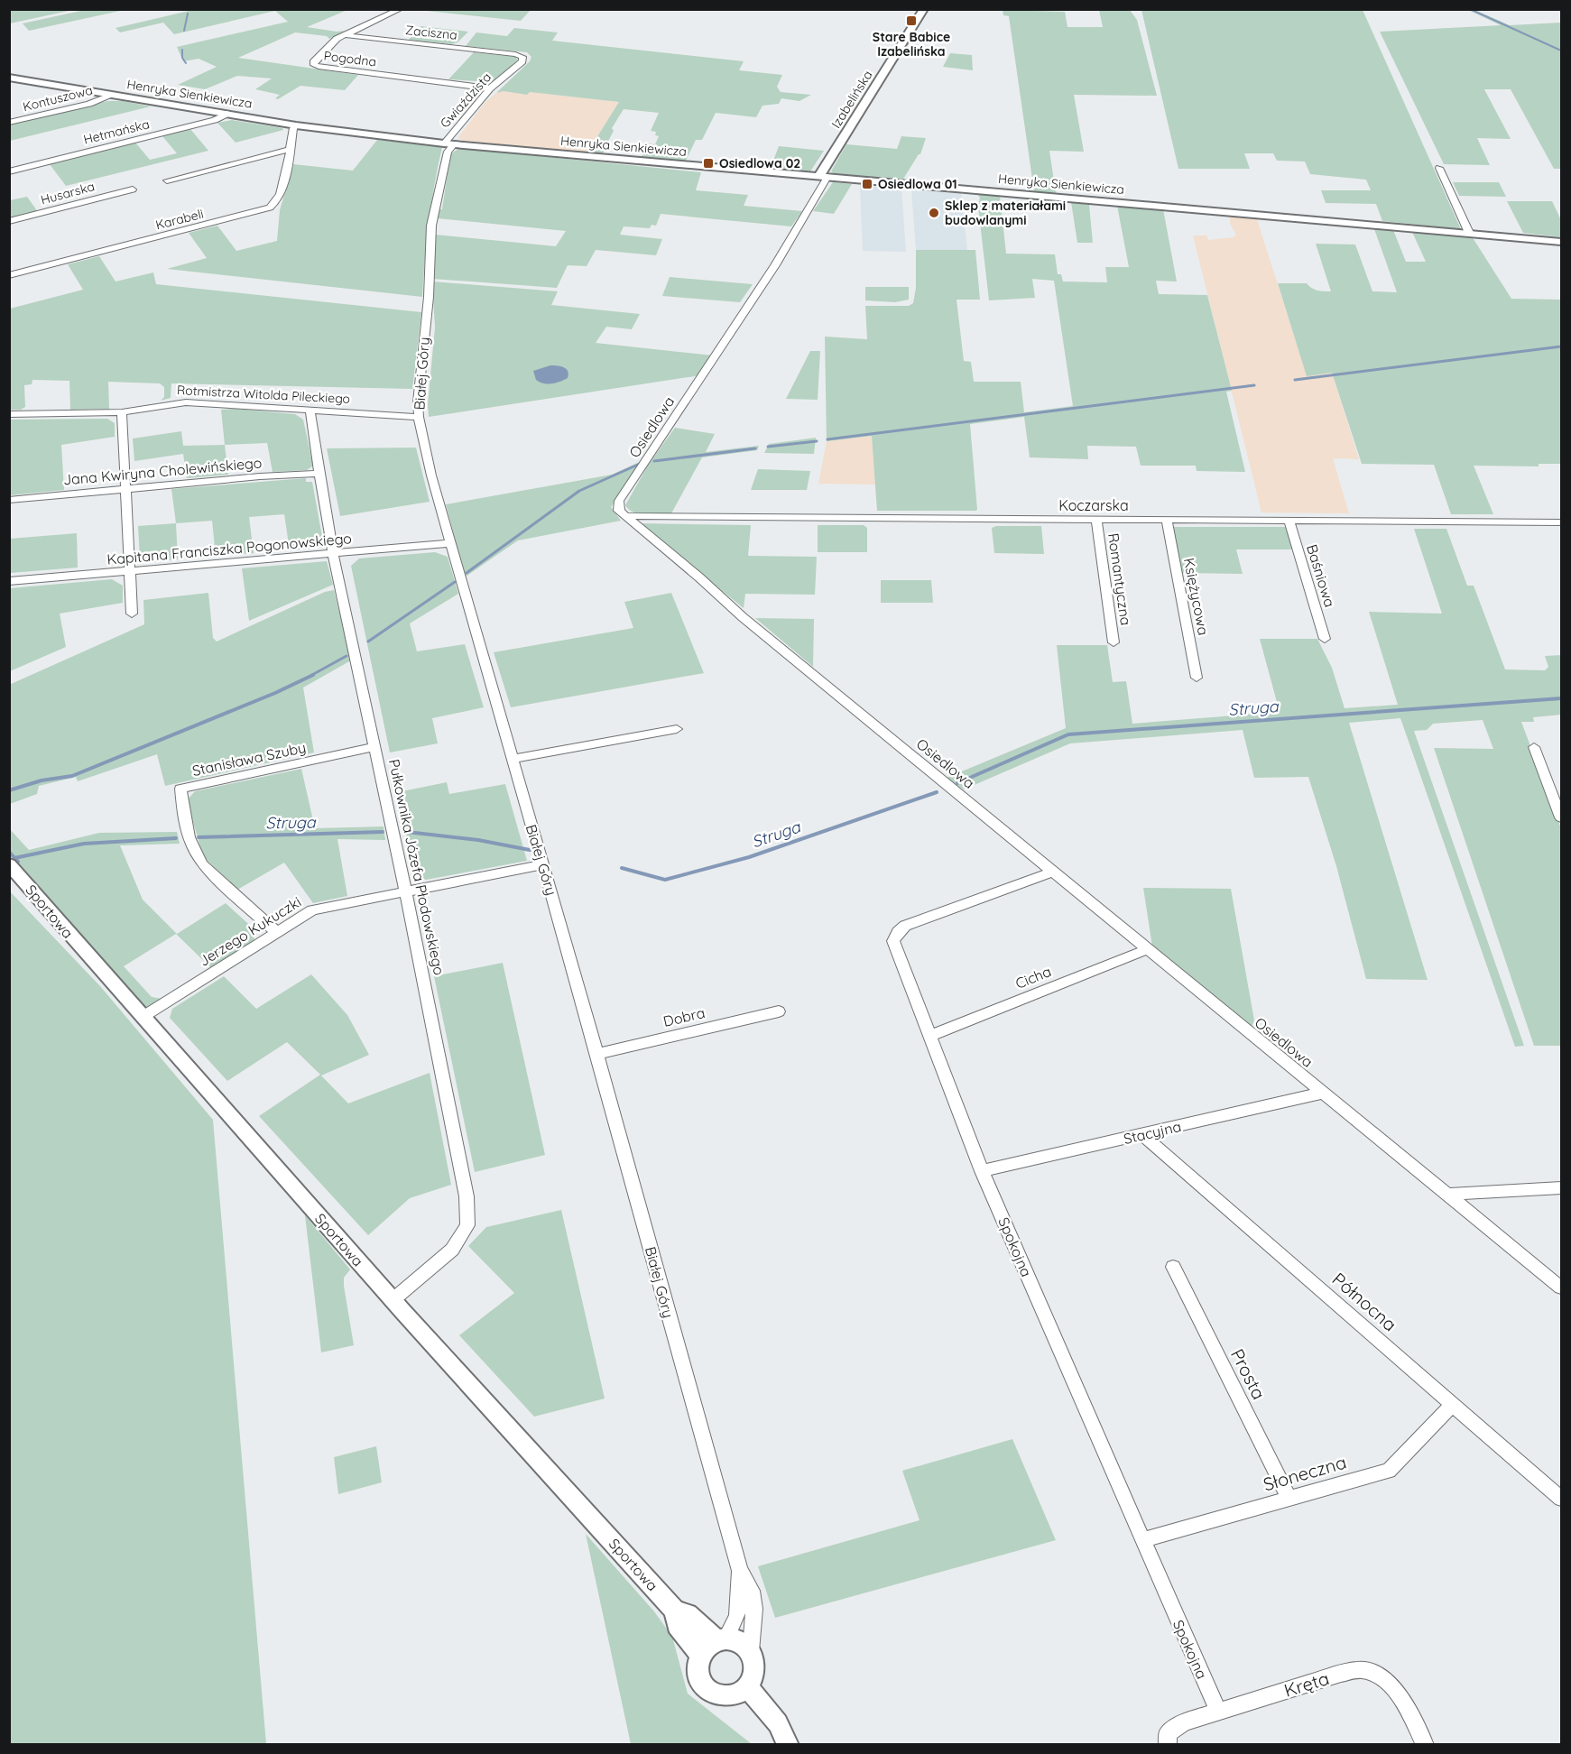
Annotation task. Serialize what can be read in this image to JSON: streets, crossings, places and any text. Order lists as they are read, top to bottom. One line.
{"streets":{"street":["Zaciszna","Pogodna","Henryka Sienkiewicza","Kontuszowa","Izabelińska","Gwiaździsta","Hetmańska","Husarska","Karabeli","Białej Góry","Rotmistrza Witolda Pileckiego","Osiedlowa","Jana Kwiryna Cholewińskiego","Koczarska","Kapitana Franciszka Pogonowskiego","Baśniowa","Romantyczna","Księżycowa","Stanisława Szuby","Pułkownika Józefa Płodowskiego","Sportowa","Jerzego Kukuczki","Cicha","Dobra","Stacyjna","Spokojna","Północna","Prosta","Słoneczna","Kręta"]},"crossings":[["Zaciszna","Pogodna"],["Zaciszna","Gwiaździsta"],["Pogodna","Gwiaździsta"],["Henryka Sienkiewicza","Kontuszowa"],["Henryka Sienkiewicza","Izabelińska"],["Henryka Sienkiewicza","Gwiaździsta"],["Henryka Sienkiewicza","Hetmańska"],["Henryka Sienkiewicza","Karabeli"],["Henryka Sienkiewicza","Białej Góry"],["Henryka Sienkiewicza","Osiedlowa"],["Izabelińska","Osiedlowa"],["Gwiaździsta","Białej Góry"],["Białej Góry","Rotmistrza Witolda Pileckiego"],["Białej Góry","Kapitana Franciszka Pogonowskiego"],["Białej Góry","Sportowa"],["Białej Góry","Jerzego Kukuczki"],["Białej Góry","Dobra"],["Rotmistrza Witolda Pileckiego","Pułkownika Józefa Płodowskiego"],["Osiedlowa","Koczarska"],["Osiedlowa","Cicha"],["Osiedlowa","Stacyjna"],["Osiedlowa","Spokojna"],["Jana Kwiryna Cholewińskiego","Pułkownika Józefa Płodowskiego"],["Koczarska","Baśniowa"],["Koczarska","Romantyczna"],["Koczarska","Księżycowa"],["Kapitana Franciszka Pogonowskiego","Pułkownika Józefa Płodowskiego"],["Stanisława Szuby","Pułkownika Józefa Płodowskiego"],["Stanisława Szuby","Jerzego Kukuczki"],["Pułkownika Józefa Płodowskiego","Sportowa"],["Pułkownika Józefa Płodowskiego","Jerzego Kukuczki"],["Sportowa","Jerzego Kukuczki"],["Cicha","Spokojna"],["Stacyjna","Spokojna"],["Stacyjna","Północna"],["Spokojna","Słoneczna"],["Spokojna","Kręta"],["Północna","Słoneczna"],["Prosta","Słoneczna"]],"water":["Struga"],"places":{"transit":["Stare Babice Izabelińska","Osiedlowa 02","Osiedlowa 01"],"other":["Sklep z materiałami budowlanymi"]}}
